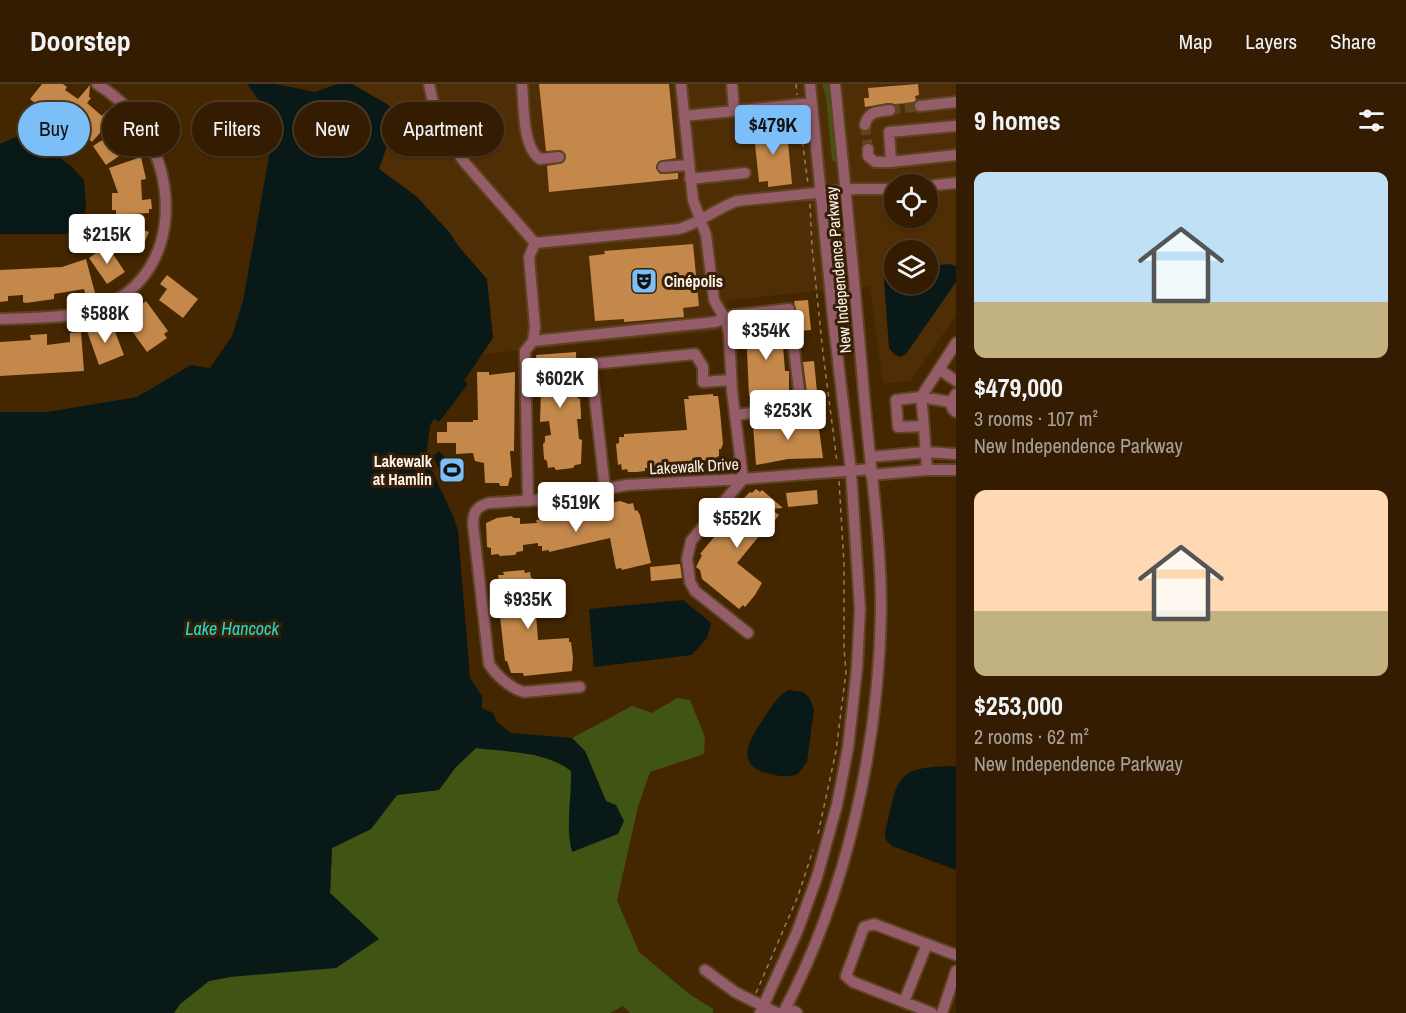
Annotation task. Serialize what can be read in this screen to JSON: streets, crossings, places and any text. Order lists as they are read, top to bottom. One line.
{"streets":{"street":["New Independence Parkway","Lakewalk Drive"]},"crossings":[["New Independence Parkway","Lakewalk Drive"]],"water":["Lake Hancock"],"places":{"theatre":["Cinépolis"],"sports":["Lakewalk at Hamlin"]},"page":{"header":"Doorstep","nav":["Map","Layers","Share"],"heading":"9 homes","chip":["Buy","Rent","Filters","New","Apartment"],"price":["$479K","$215K","$588K","$354K","$602K","$253K","$519K","$552K","$935K"],"list":[{"name":"$479,000","note":"3 rooms · 107 m² · New Independence Parkway"},{"name":"$253,000","note":"2 rooms · 62 m² · New Independence Parkway"}]}}
